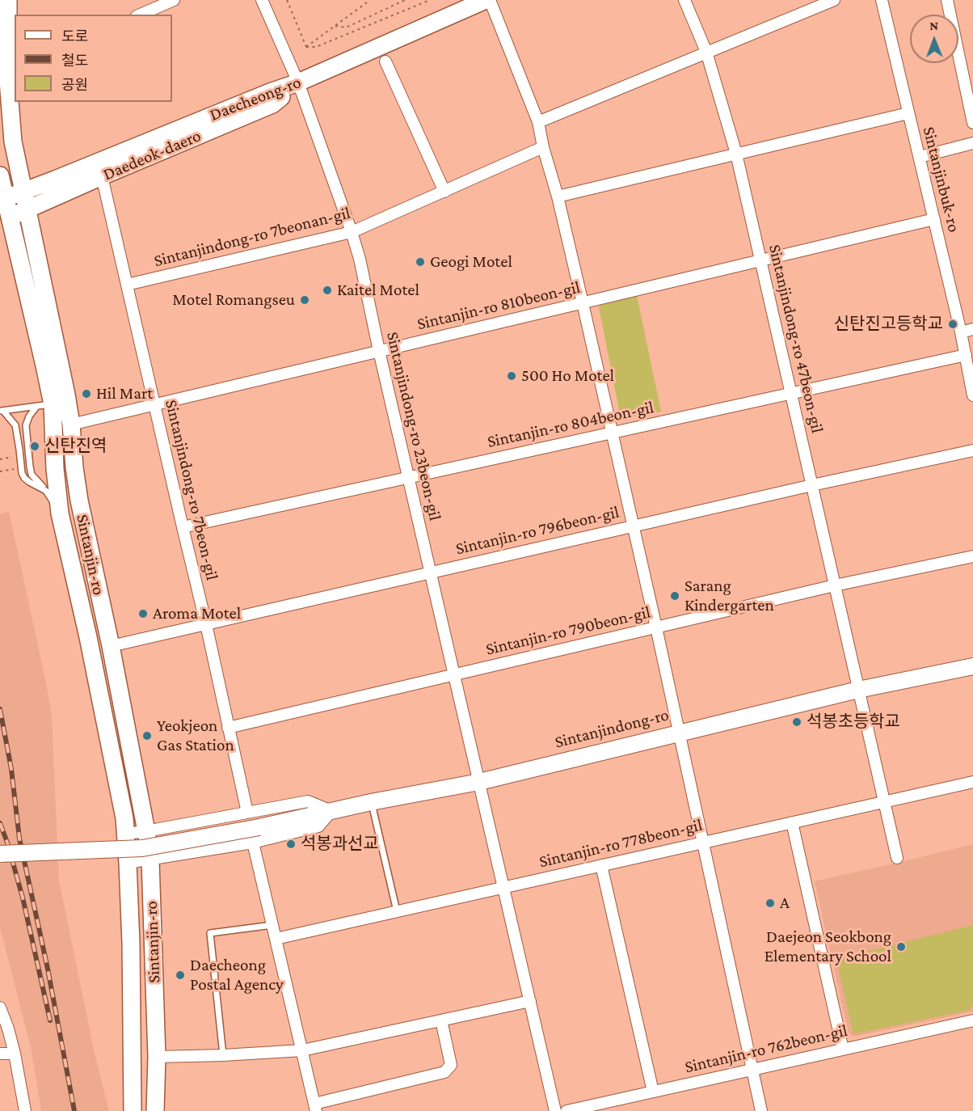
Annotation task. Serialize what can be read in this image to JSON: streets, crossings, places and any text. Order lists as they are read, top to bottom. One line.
{"streets":{"main road":["Daecheong-ro","Daedeok-daero","Sintanjin-ro","Sintanjindong-ro"],"street":["Sintanjinbuk-ro","Sintanjindong-ro 7beonan-gil","Sintanjin-ro 810beon-gil","Sintanjindong-ro 47beon-gil","Sintanjin-ro 804beon-gil","Sintanjindong-ro 23beon-gil","Sintanjindong-ro 7beon-gil","Sintanjin-ro 796beon-gil","Sintanjin-ro 790beon-gil","Sintanjin-ro 778beon-gil","Sintanjin-ro 762beon-gil"]},"crossings":[["Daecheong-ro","Daedeok-daero"],["Daecheong-ro","Sintanjindong-ro 23beon-gil"],["Daecheong-ro","Sintanjin-ro"],["Daedeok-daero","Sintanjindong-ro 23beon-gil"],["Daedeok-daero","Sintanjindong-ro 7beon-gil"],["Daedeok-daero","Sintanjin-ro"],["Sintanjinbuk-ro","Sintanjin-ro 810beon-gil"],["Sintanjinbuk-ro","Sintanjin-ro 804beon-gil"],["Sintanjindong-ro 7beonan-gil","Sintanjindong-ro 23beon-gil"],["Sintanjindong-ro 7beonan-gil","Sintanjindong-ro 7beon-gil"],["Sintanjin-ro 810beon-gil","Sintanjindong-ro 47beon-gil"],["Sintanjin-ro 810beon-gil","Sintanjindong-ro 23beon-gil"],["Sintanjin-ro 810beon-gil","Sintanjindong-ro 7beon-gil"],["Sintanjin-ro 810beon-gil","Sintanjin-ro"],["Sintanjindong-ro 47beon-gil","Sintanjin-ro 804beon-gil"],["Sintanjindong-ro 47beon-gil","Sintanjin-ro 796beon-gil"],["Sintanjindong-ro 47beon-gil","Sintanjin-ro 790beon-gil"],["Sintanjindong-ro 47beon-gil","Sintanjindong-ro"],["Sintanjindong-ro 47beon-gil","Sintanjin-ro 778beon-gil"],["Sintanjin-ro 804beon-gil","Sintanjindong-ro 23beon-gil"],["Sintanjin-ro 804beon-gil","Sintanjindong-ro 7beon-gil"],["Sintanjindong-ro 23beon-gil","Sintanjin-ro 796beon-gil"],["Sintanjindong-ro 23beon-gil","Sintanjin-ro 790beon-gil"],["Sintanjindong-ro 23beon-gil","Sintanjindong-ro"],["Sintanjindong-ro 23beon-gil","Sintanjin-ro 778beon-gil"],["Sintanjindong-ro 7beon-gil","Sintanjin-ro 796beon-gil"],["Sintanjindong-ro 7beon-gil","Sintanjin-ro 790beon-gil"],["Sintanjin-ro 796beon-gil","Sintanjin-ro"]],"places":["Geogi Motel","Kaitel Motel","Motel Romangseu","신탄진고등학교","500 Ho Motel","Hil Mart","신탄진역","Sarang Kindergarten","Aroma Motel","석봉초등학교","Yeokjeon Gas Station","석봉과선교","A","Daejeon Seokbong Elementary School","Daecheong Postal Agency"],"legend":["도로","철도","공원"],"north":"top"}
